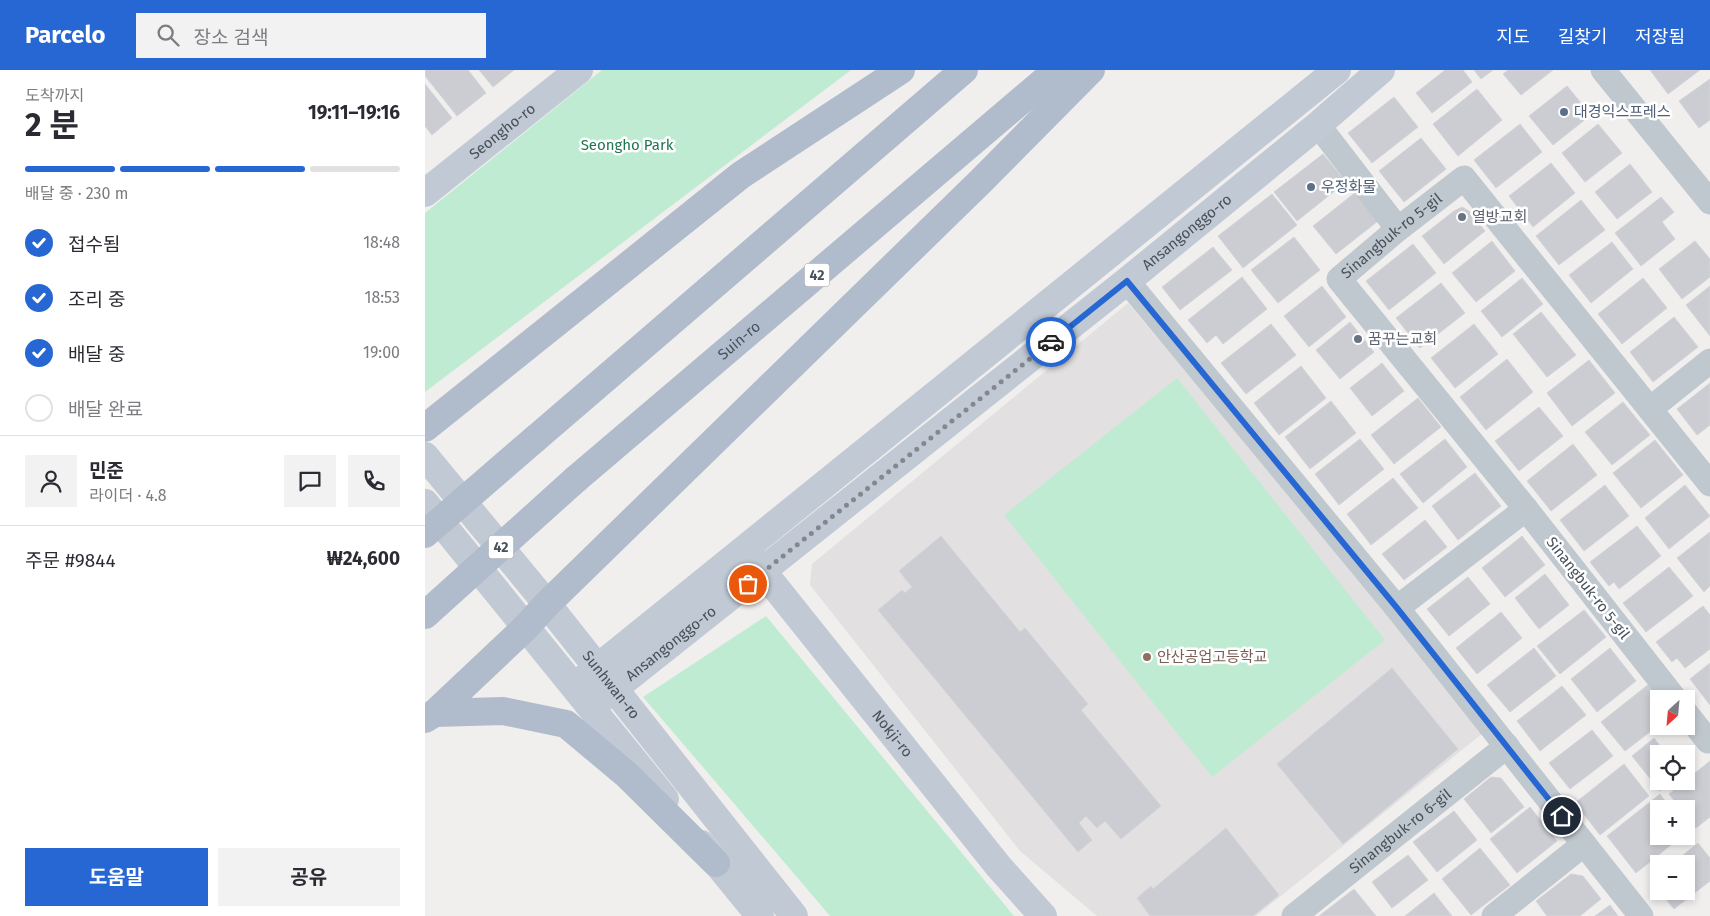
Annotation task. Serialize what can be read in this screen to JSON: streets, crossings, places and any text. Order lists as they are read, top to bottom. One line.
{"streets":{"main road":["42","Suin-ro"],"street":["Seongho-ro","Ansangonggo-ro","Sinangbuk-ro 5-gil","Sunhwan-ro","Nokji-ro","Sinangbuk-ro 6-gil"]},"crossings":[["Ansangonggo-ro","Sunhwan-ro"],["Ansangonggo-ro","Nokji-ro"]],"parks":["Seongho Park"],"places":["대경익스프레스","우정화물","열방교회","꿈꾸는교회","안산공업고등학교"],"north":"bottom left","page":{"header":"Parcelo","search":"장소 검색","nav":["지도","길찾기","저장됨"],"heading":["2 분","도착까지","19:11–19:16"],"panel":["민준","라이더 · 4.8","주문 #9844","₩24,600"],"bar":"배달 중 · 230 m","list":[["접수됨","18:48"],["조리 중","18:53"],["배달 중","19:00"],"배달 완료"],"map_buttons":["+","−"],"buttons":["도움말","공유"]}}
